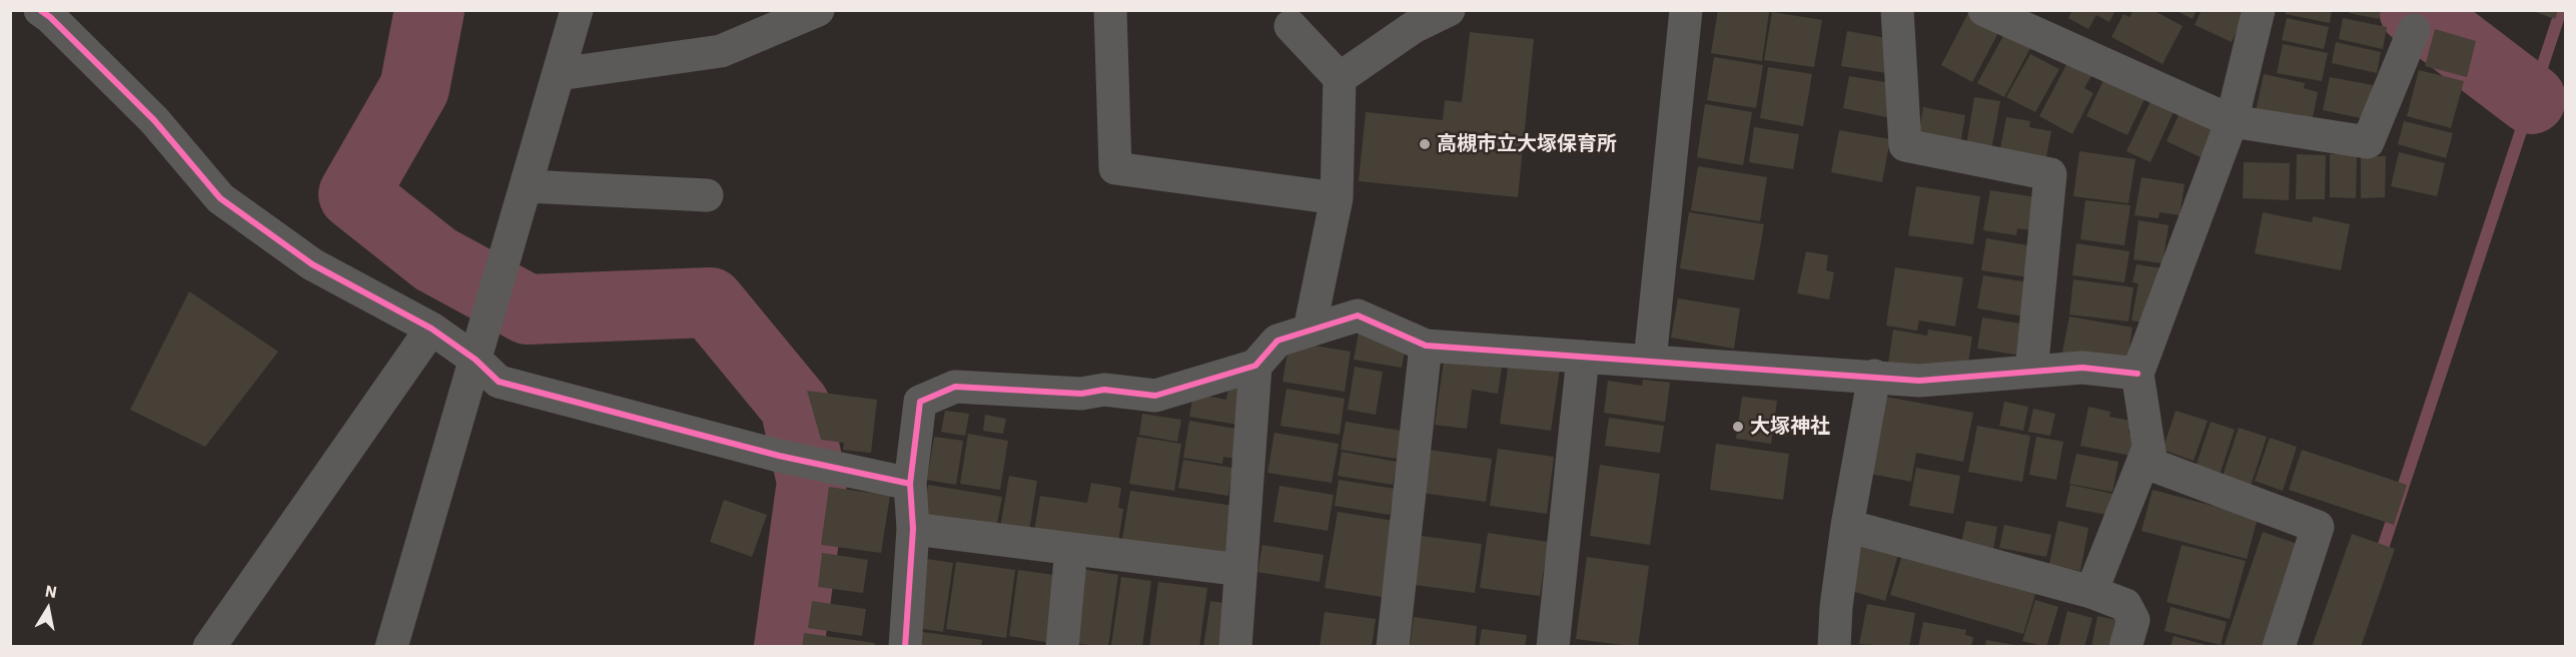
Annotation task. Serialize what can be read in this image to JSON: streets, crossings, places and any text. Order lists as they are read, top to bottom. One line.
{"places":["高槻市立大塚保育所","大塚神社"],"north":"top"}
